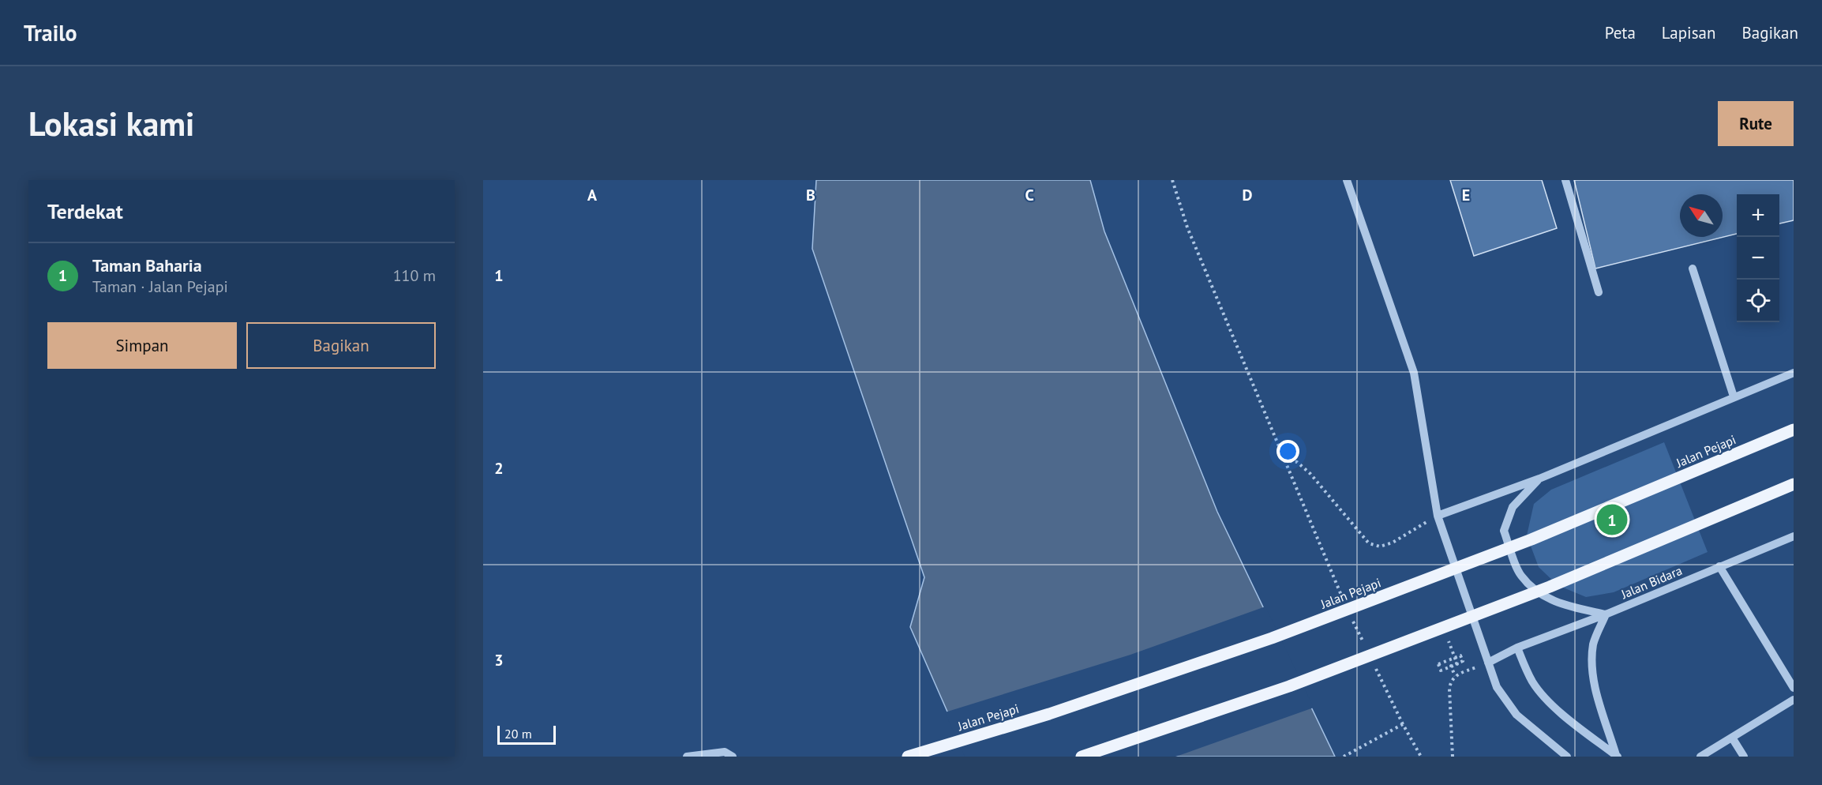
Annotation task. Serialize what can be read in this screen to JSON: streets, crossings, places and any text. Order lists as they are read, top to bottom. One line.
{"streets":{"main road":["Jalan Pejapi"],"street":["Jalan Bidara"]},"scale_bar":"20 m","north":"top left","page":{"header":"Trailo","nav":["Peta","Lapisan","Bagikan"],"buttons":["Rute",["Simpan","Bagikan"]],"title":"Lokasi kami","heading":"Terdekat","map_buttons":["+","−"],"list":[{"mark":"1","name":"Taman Baharia","note":"Taman · Jalan Pejapi","value":"110 m"}],"pins":"1","scale":"20 m"},"grid":{"columns":["A","B","C","D","E"],"rows":["1","2","3"]}}
